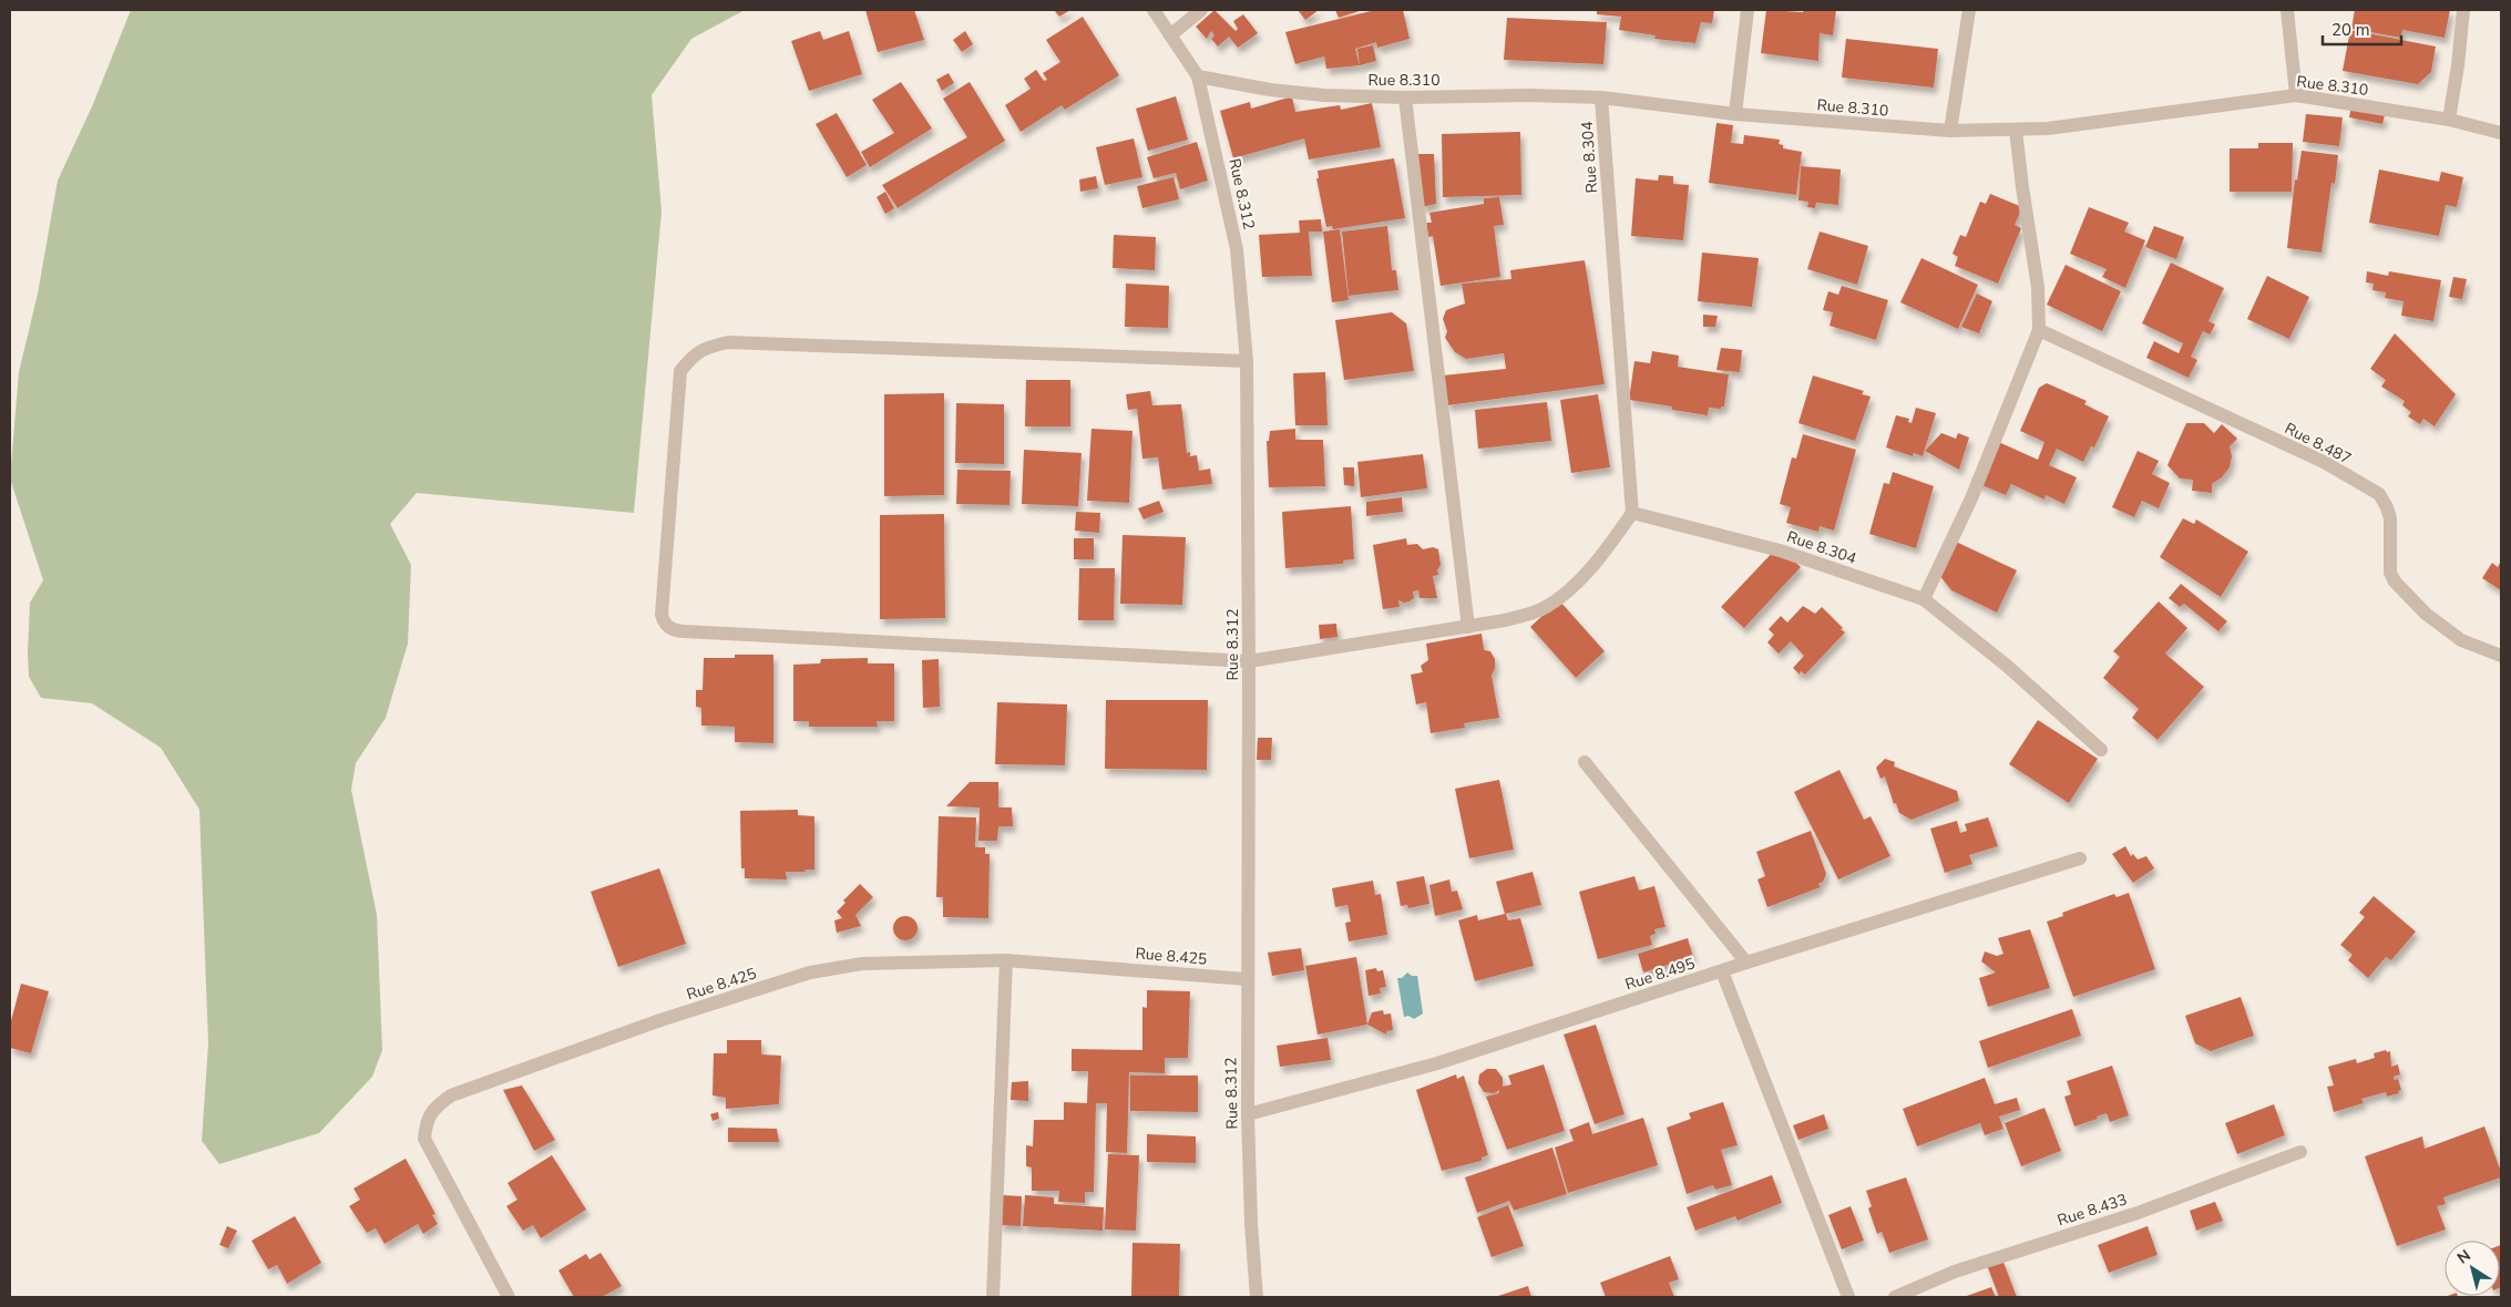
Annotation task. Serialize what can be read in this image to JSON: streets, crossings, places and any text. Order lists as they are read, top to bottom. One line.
{"streets":{"street":["Rue 8.310","Rue 8.304","Rue 8.312","Rue 8.487","Rue 8.425","Rue 8.495","Rue 8.433"]},"crossings":[["Rue 8.310","Rue 8.304"],["Rue 8.310","Rue 8.312"],["Rue 8.312","Rue 8.425"],["Rue 8.312","Rue 8.495"]],"scale_bar":"20 m","north":"top left"}
